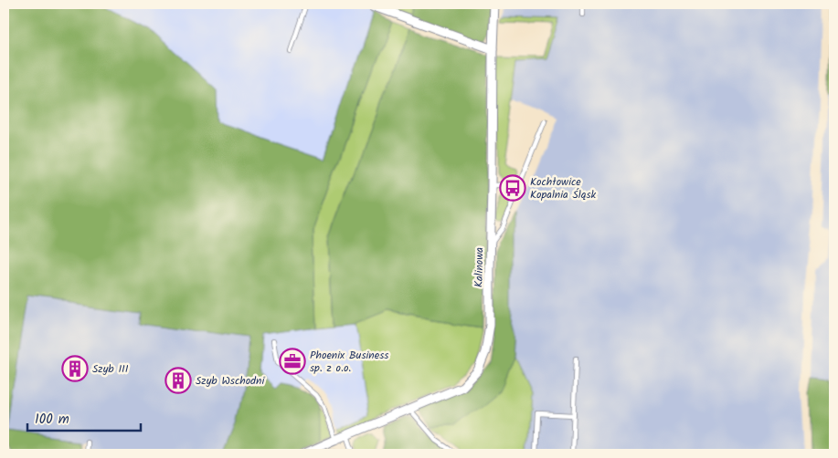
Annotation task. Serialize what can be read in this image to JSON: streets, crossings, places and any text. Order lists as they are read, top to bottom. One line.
{"streets":{"street":["Kalinowa"]},"places":{"bus stop":["Kochłowice Kopalnia Śląsk"],"office":["Phoenix Business sp. z o.o."],"building":["Szyb III","Szyb Wschodni"]},"scale_bar":"100 m"}
